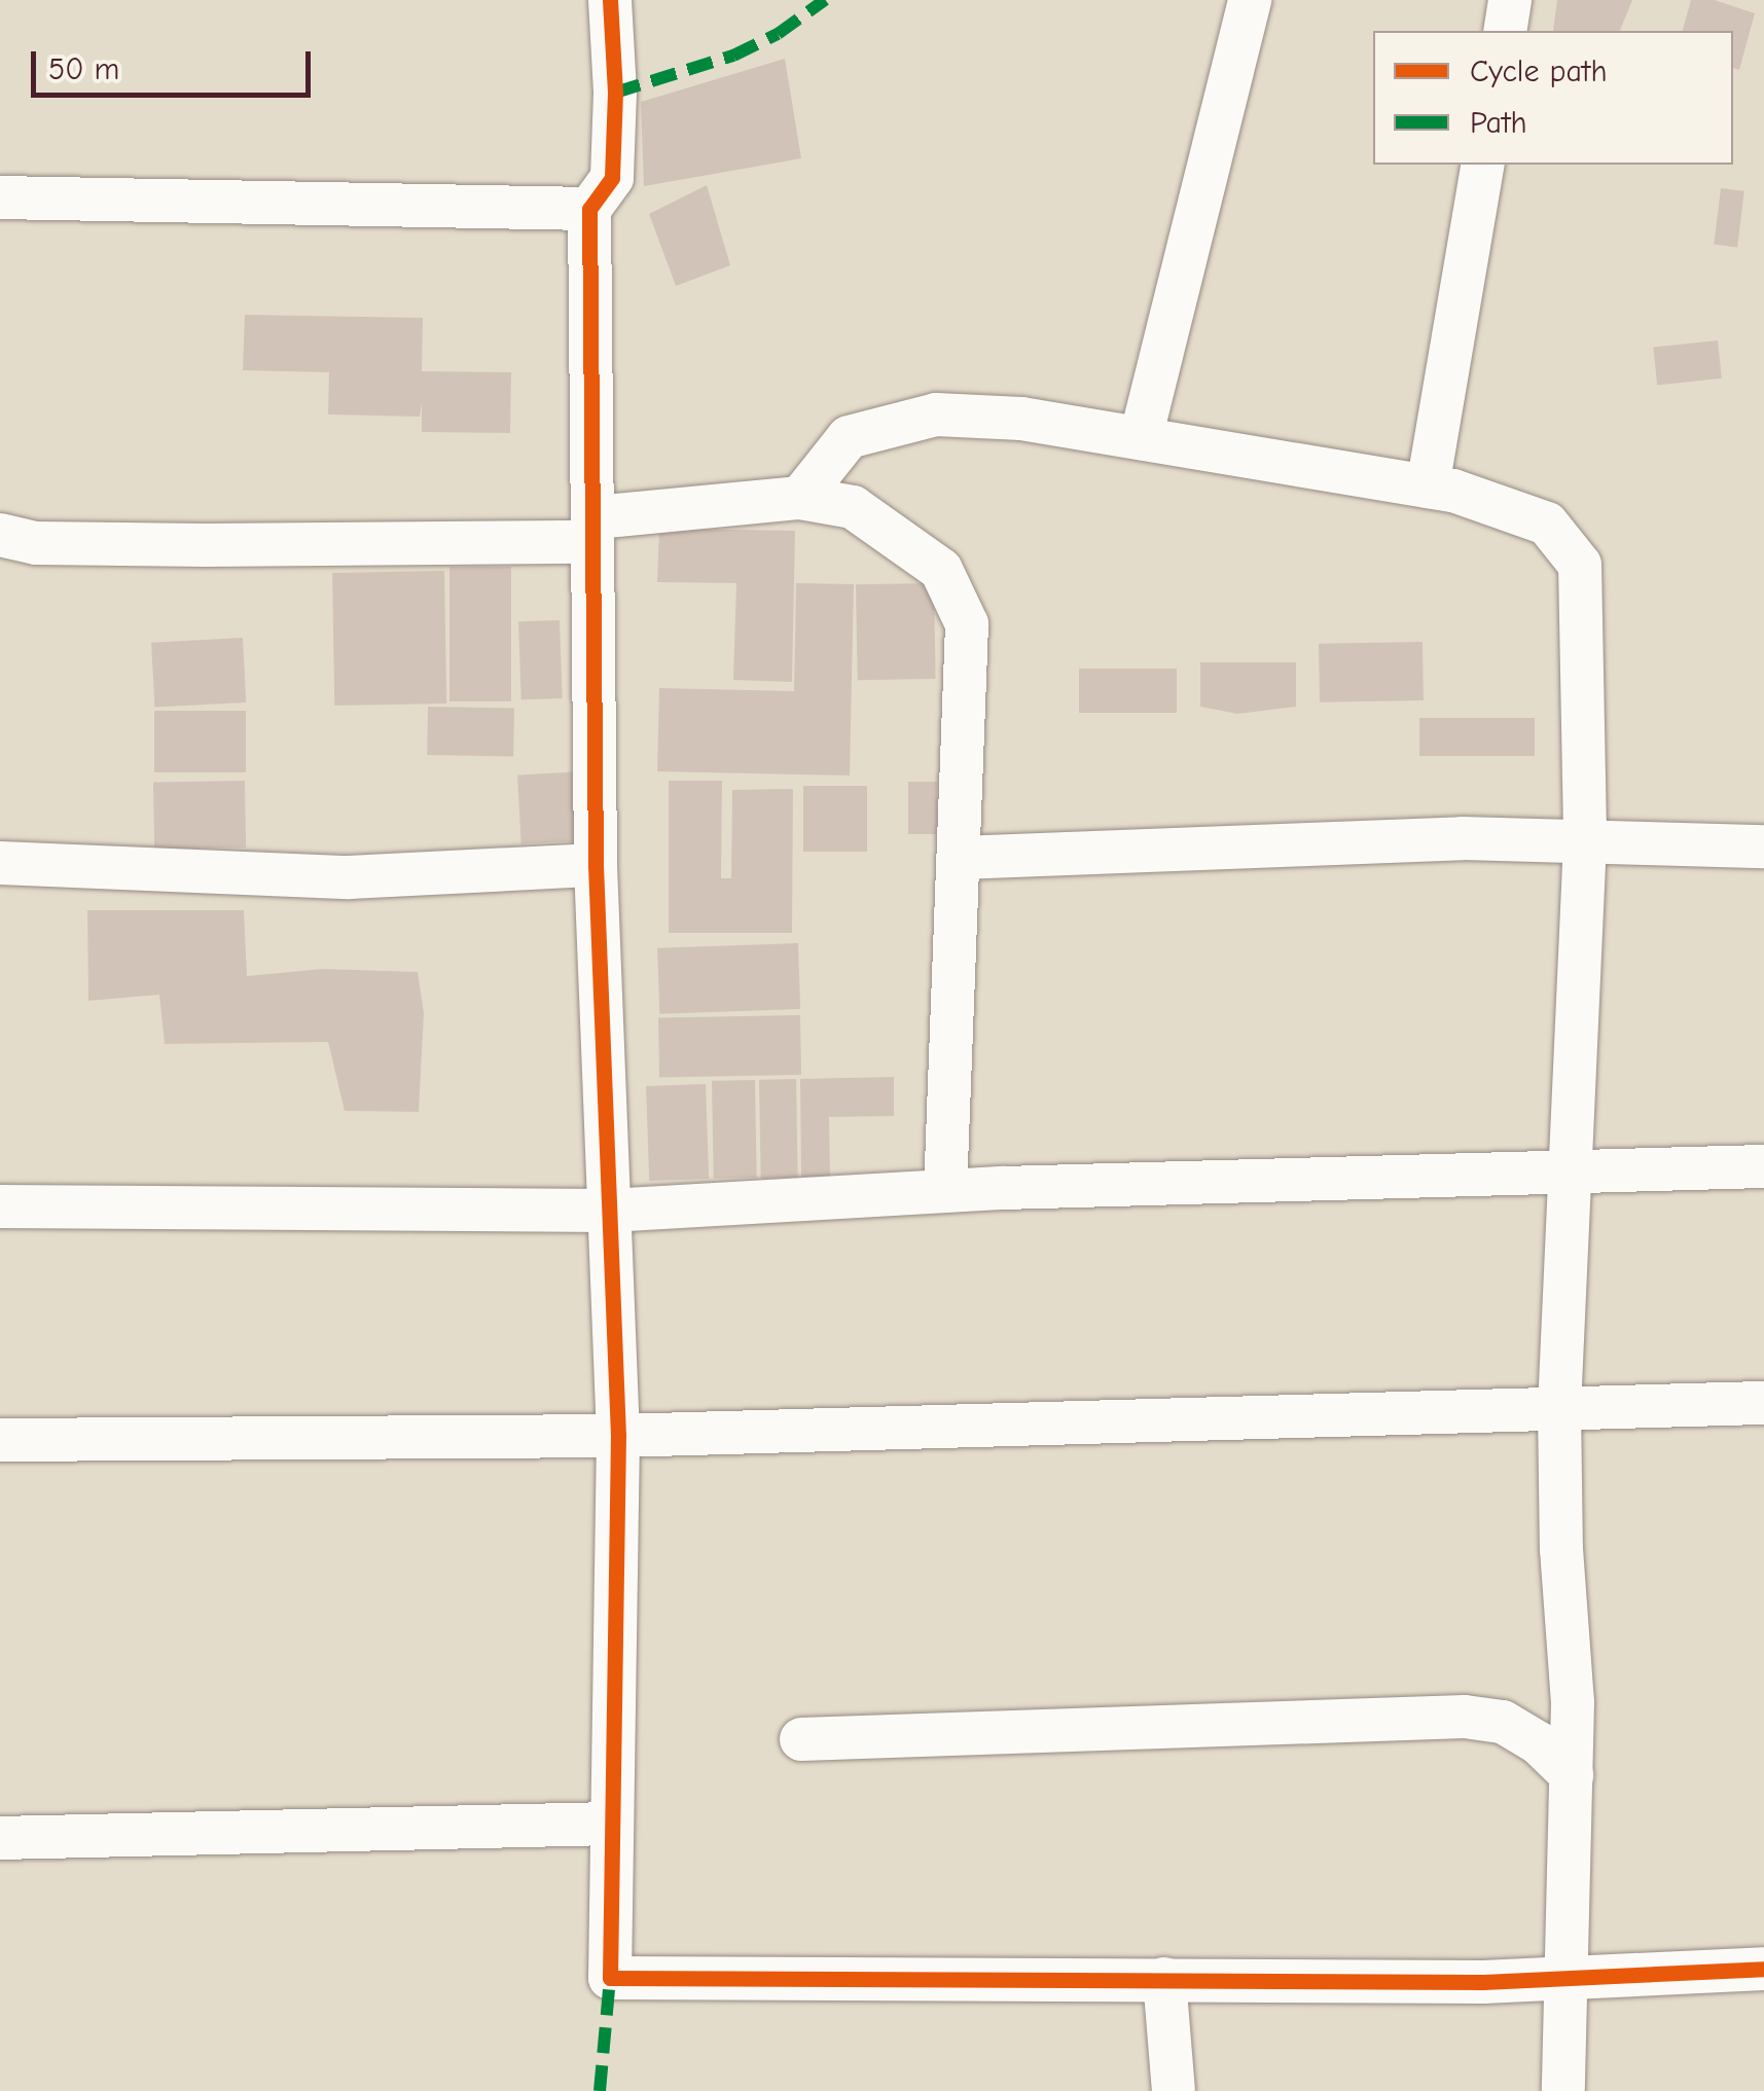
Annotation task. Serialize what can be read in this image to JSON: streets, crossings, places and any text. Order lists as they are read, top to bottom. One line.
{"legend":["Cycle path","Path"],"scale_bar":"50 m"}
